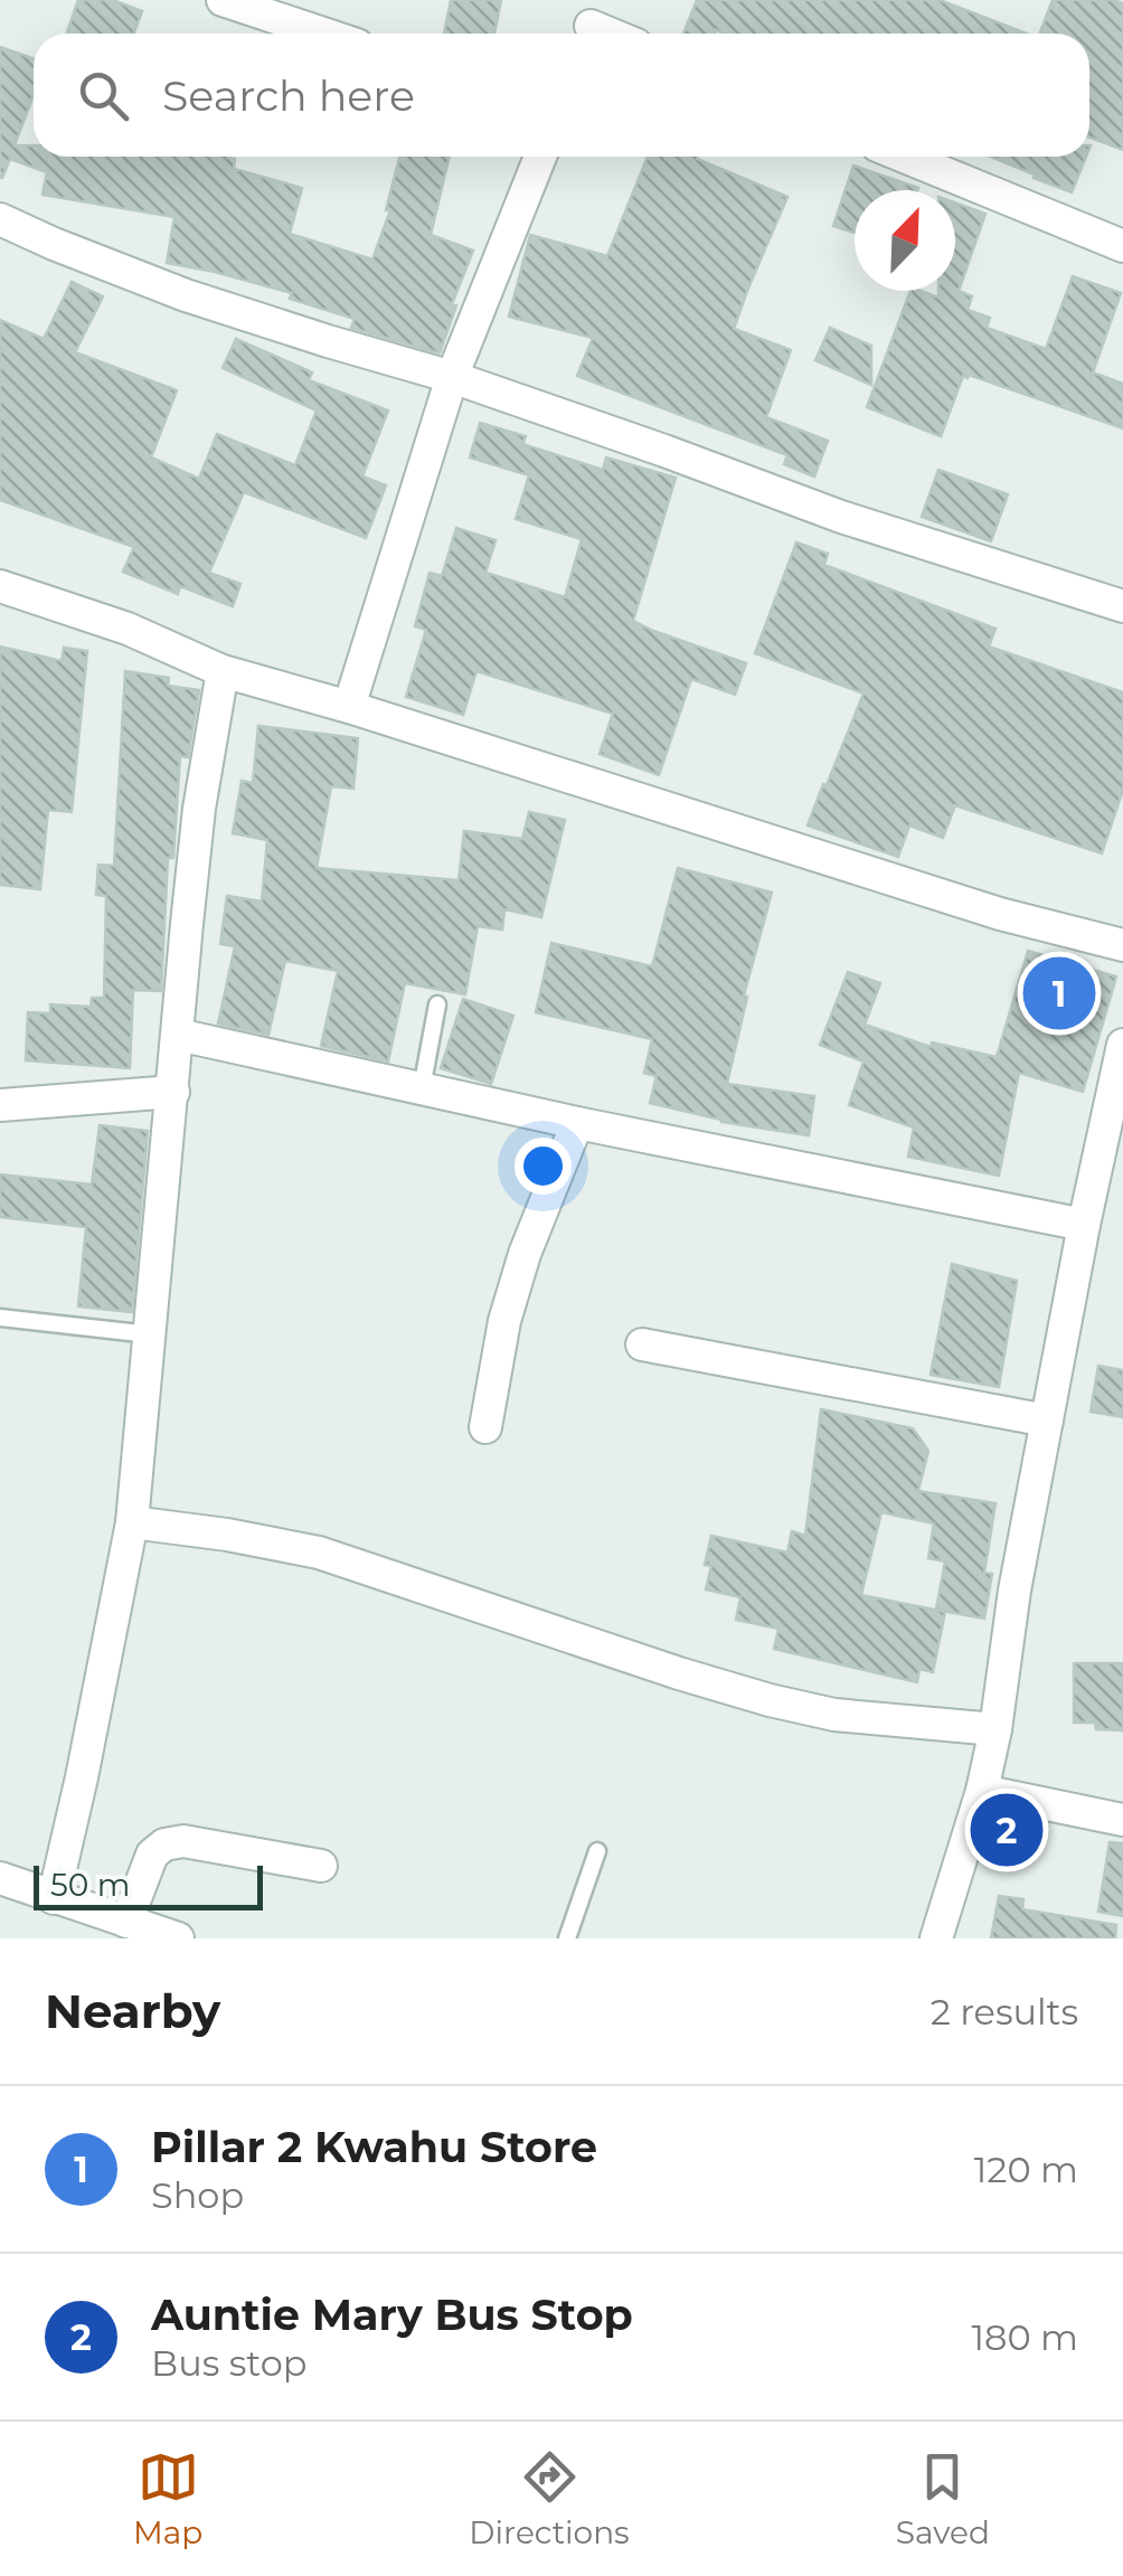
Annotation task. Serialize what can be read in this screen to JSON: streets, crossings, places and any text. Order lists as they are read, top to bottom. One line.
{"scale_bar":"50 m","north":"top right","page":{"search":"Search here","pins":["1","2"],"scale":"50 m","heading":["Nearby","2 results"],"list":[{"mark":"1","name":"Pillar 2 Kwahu Store","note":"Shop","value":"120 m"},{"mark":"2","name":"Auntie Mary Bus Stop","note":"Bus stop","value":"180 m"}],"nav":["Map","Directions","Saved"]}}
